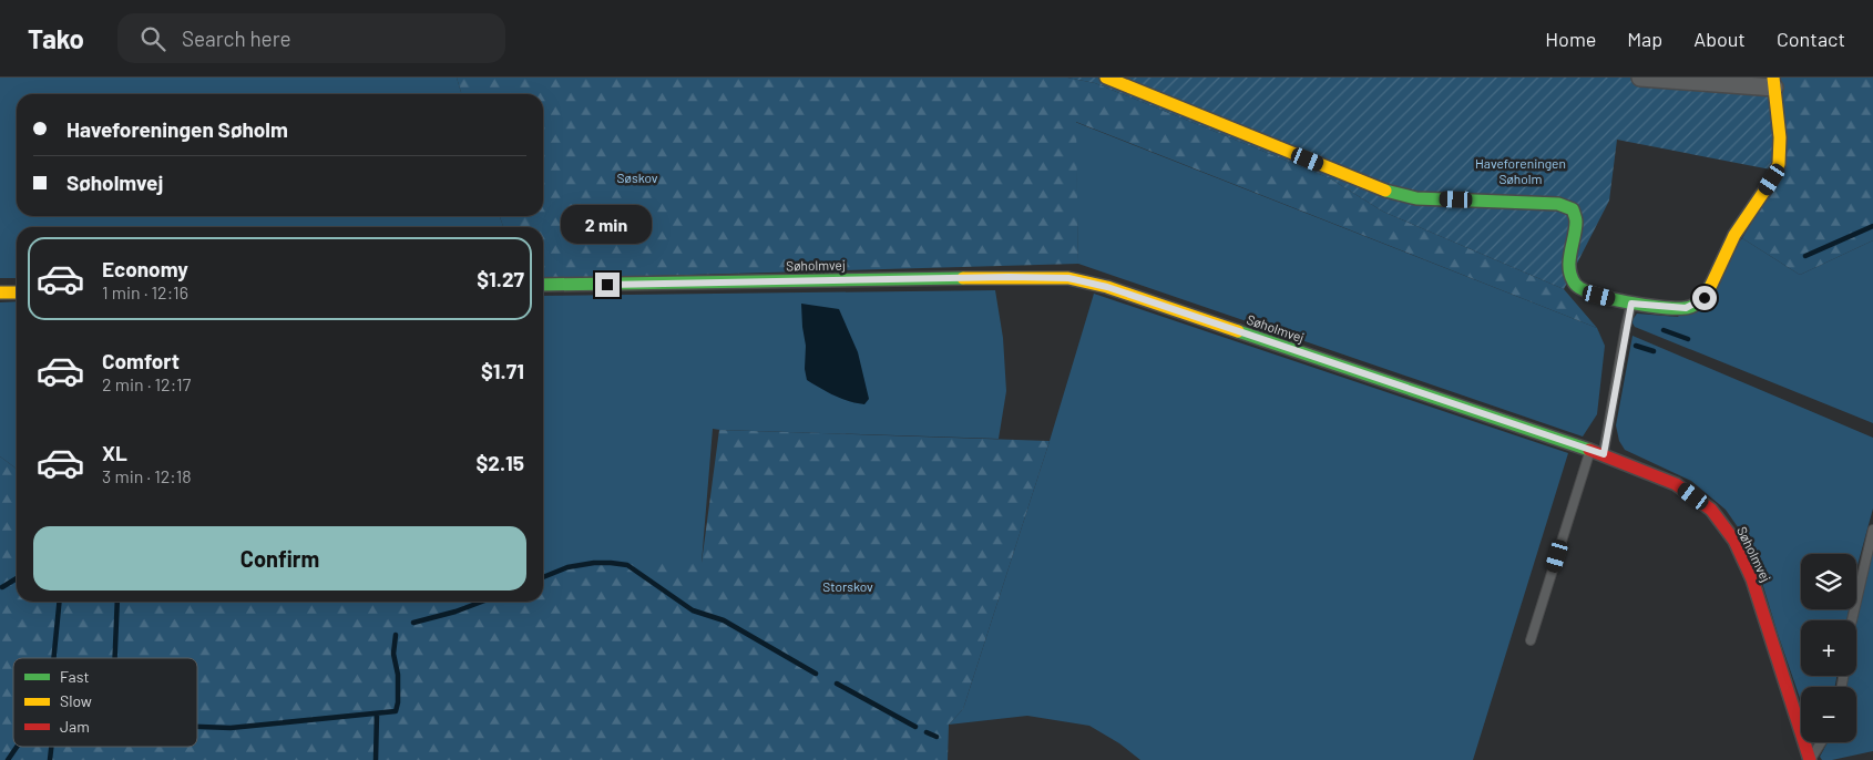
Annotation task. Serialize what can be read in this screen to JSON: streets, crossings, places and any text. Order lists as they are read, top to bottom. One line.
{"streets":{"street":["Søholmvej"]},"parks":["Haveforeningen Søholm","Søskov","Storskov"],"legend":["Fast","Slow","Jam"],"page":{"header":"Tako","search":"Search here","nav":["Home","Map","About","Contact"],"banner":["Haveforeningen Søholm","Søholmvej"],"bubble":"2 min","list":[{"name":"Economy","note":"1 min · 12:16","value":"$1.27"},{"name":"Comfort","note":"2 min · 12:17","value":"$1.71"},{"name":"XL","note":"3 min · 12:18","value":"$2.15"}],"buttons":"Confirm","map_buttons":["+","−"]}}
